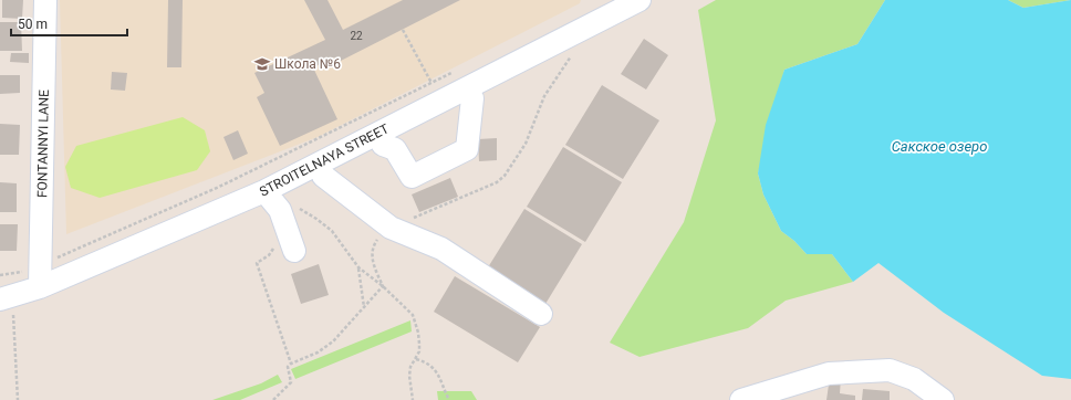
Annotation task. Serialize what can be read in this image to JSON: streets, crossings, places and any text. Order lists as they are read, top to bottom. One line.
{"streets":{"street":["FONTANNYI LANE","STROITELNAYA STREET"]},"crossings":[["FONTANNYI LANE","STROITELNAYA STREET"]],"water":["Сакское озеро"],"places":{"school or university":["Школа №6"]},"house_numbers":["22"],"scale_bar":"50 m"}
